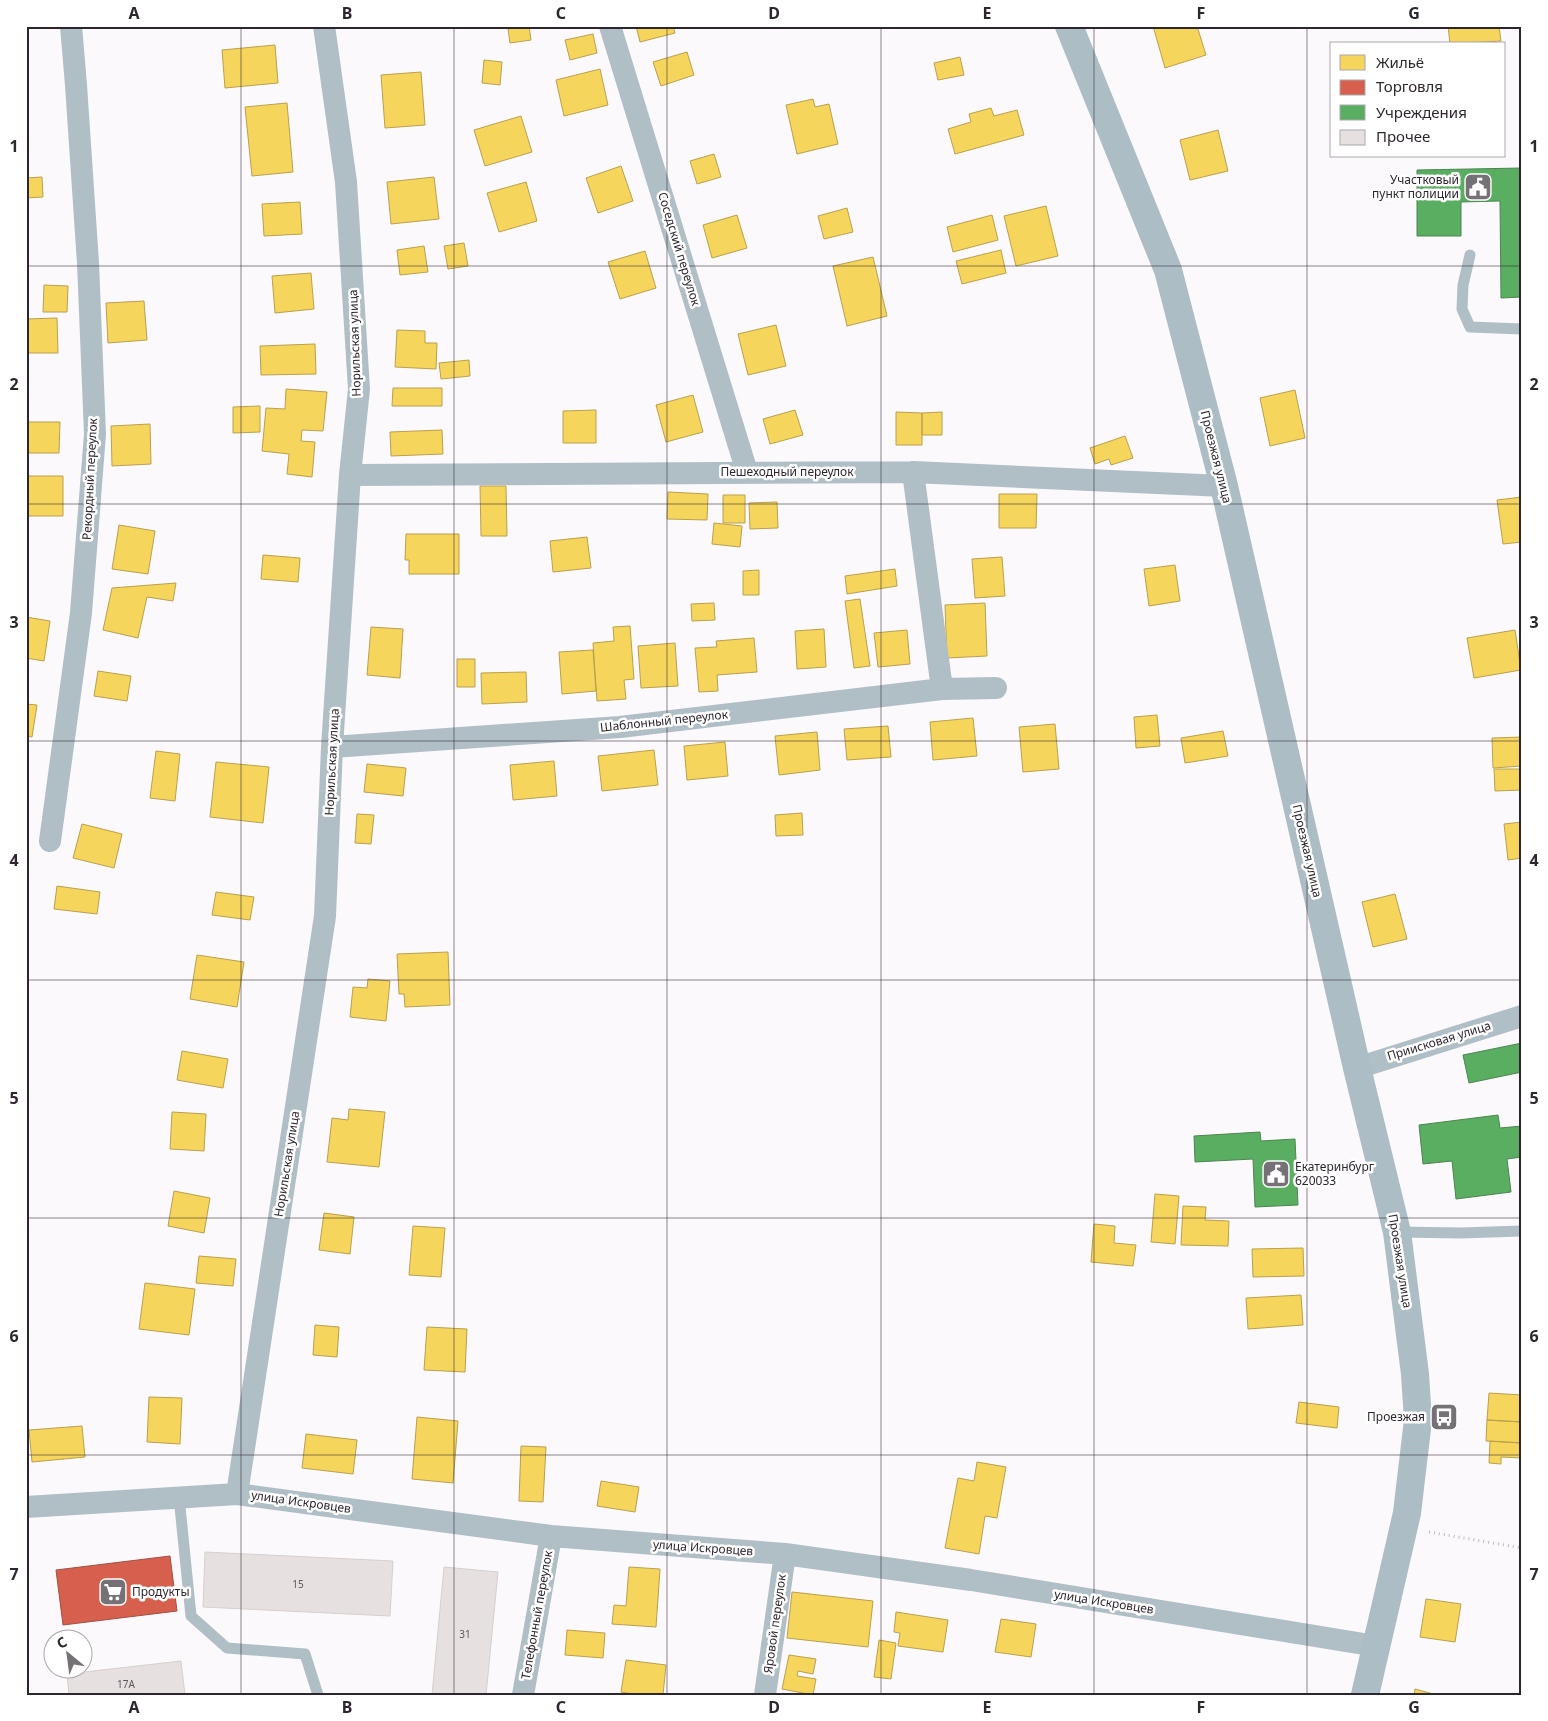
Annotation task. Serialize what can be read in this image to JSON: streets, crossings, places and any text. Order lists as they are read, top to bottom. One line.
{"streets":{"main road":["Проезжая улица"],"street":["Соседский переулок","Норильская улица","Пешеходный переулок","Рекордный переулок","Шаблонный переулок","Приисковая улица","улица Искровцев","Телефонный переулок","Яровой переулок"]},"crossings":[["Соседский переулок","Пешеходный переулок"],["Норильская улица","Пешеходный переулок"],["Норильская улица","Шаблонный переулок"],["Норильская улица","улица Искровцев"],["Проезжая улица","Пешеходный переулок"],["Проезжая улица","Приисковая улица"],["Проезжая улица","улица Искровцев"],["улица Искровцев","Телефонный переулок"],["улица Искровцев","Яровой переулок"]],"places":{"public building":["Участковый пункт полиции","Екатеринбург 620033"],"bus stop":["Проезжая"],"supermarket":["Продукты"]},"house_numbers":["15","31","17А"],"legend":["Жильё","Торговля","Учреждения","Прочее"],"north":"top left","grid":{"columns":["A","B","C","D","E","F","G"],"rows":["1","2","3","4","5","6","7"]}}
